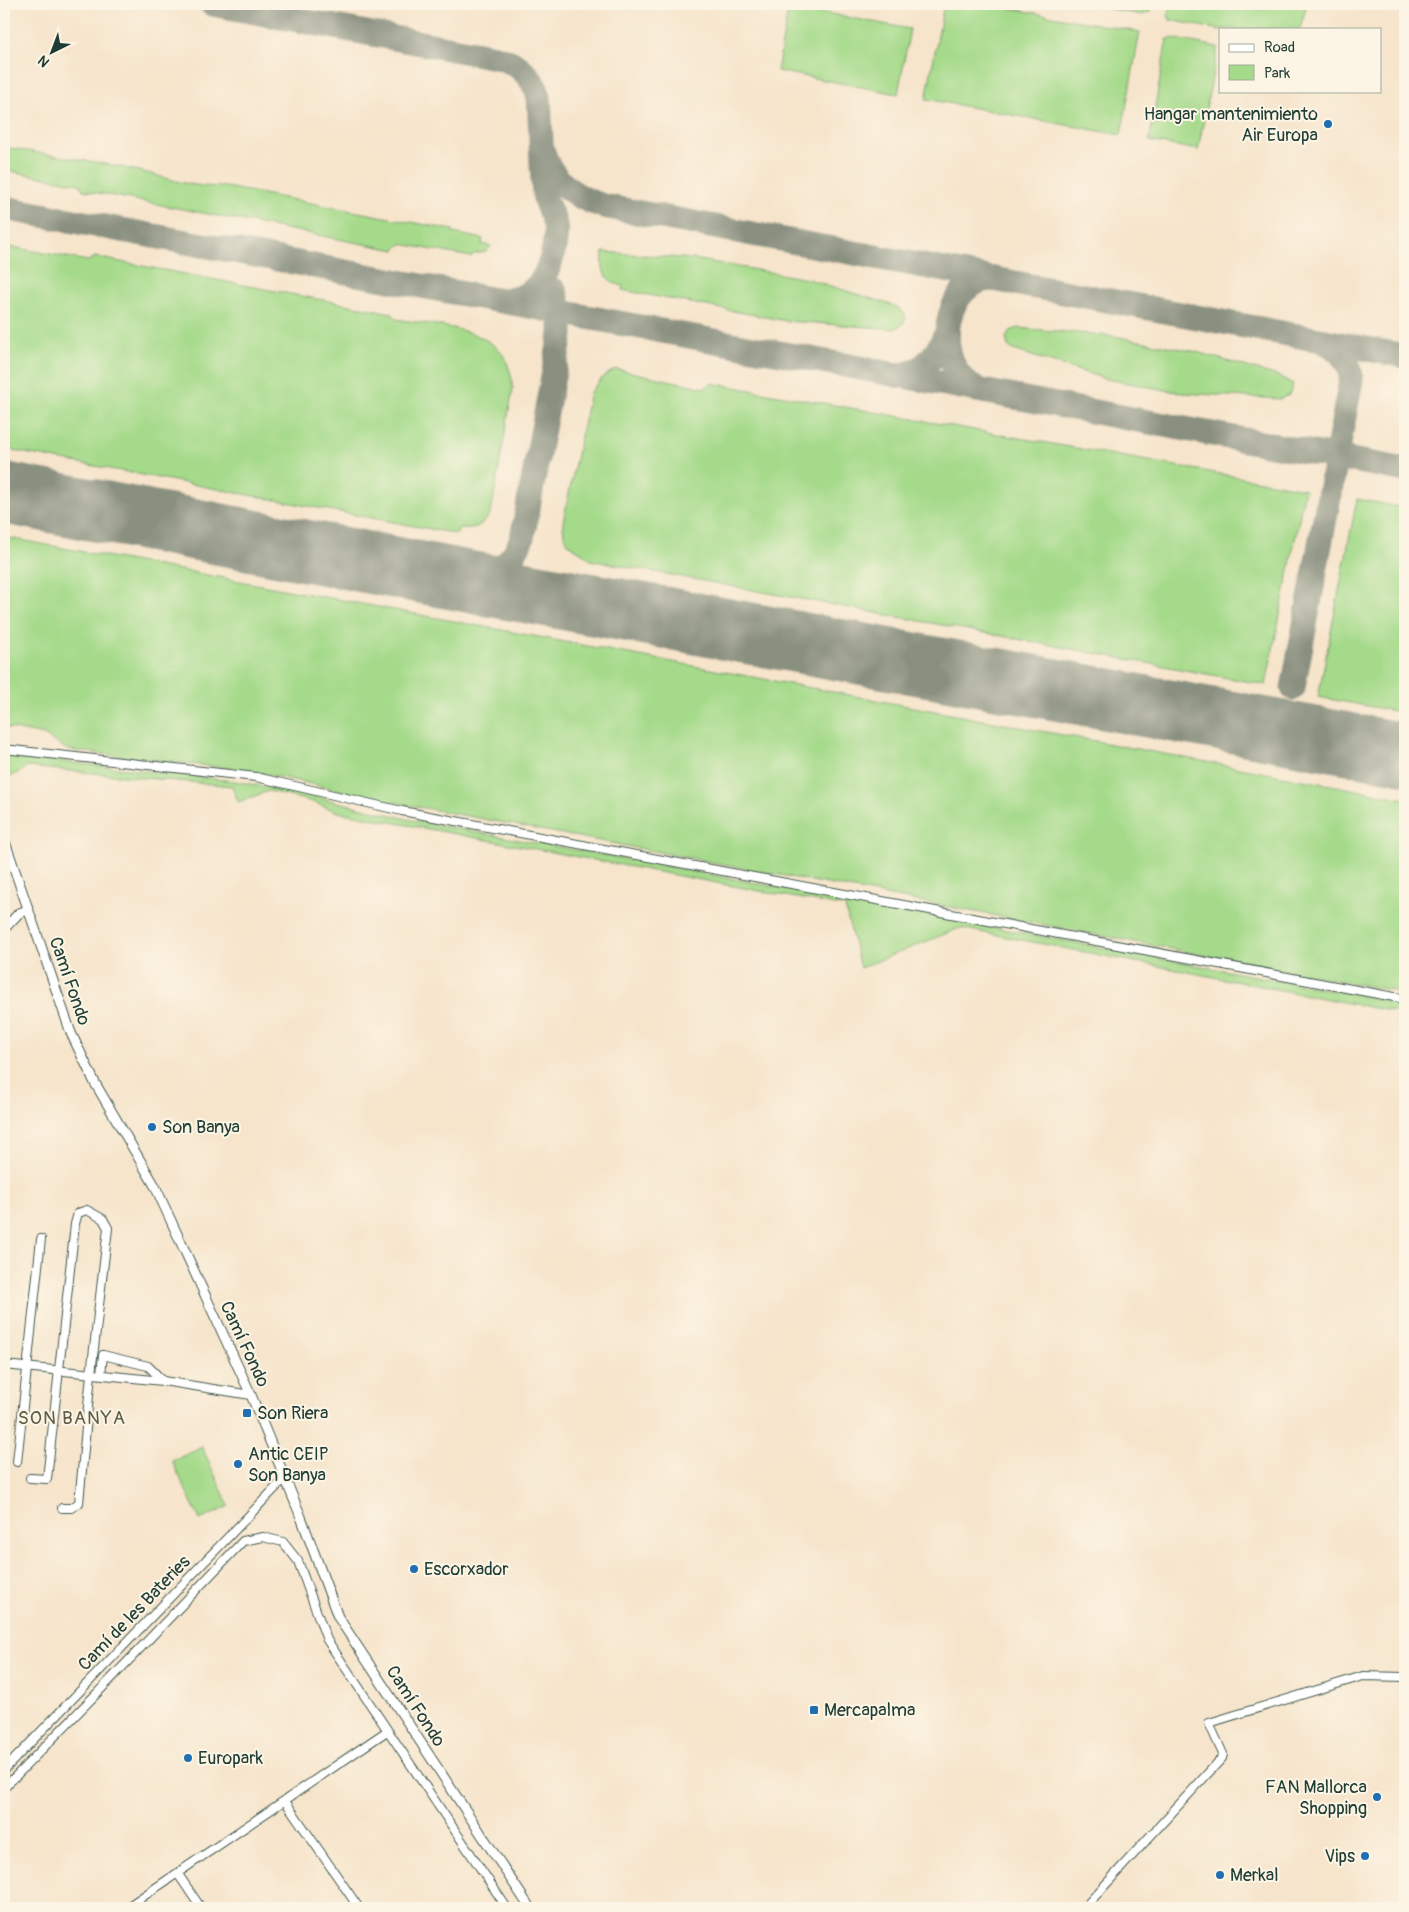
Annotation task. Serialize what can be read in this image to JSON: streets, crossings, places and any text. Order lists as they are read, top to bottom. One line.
{"streets":{"street":["Camí Fondo","Camí de les Bateries"]},"crossings":[["Camí Fondo","Camí de les Bateries"]],"districts":["SON BANYA"],"places":{"other":["Hangar mantenimiento Air Europa","Son Banya","Antic CEIP Son Banya","Escorxador","Europark","FAN Mallorca Shopping","Vips","Merkal"],"transit":["Son Riera","Mercapalma"]},"legend":["Road","Park"],"north":"bottom left"}
